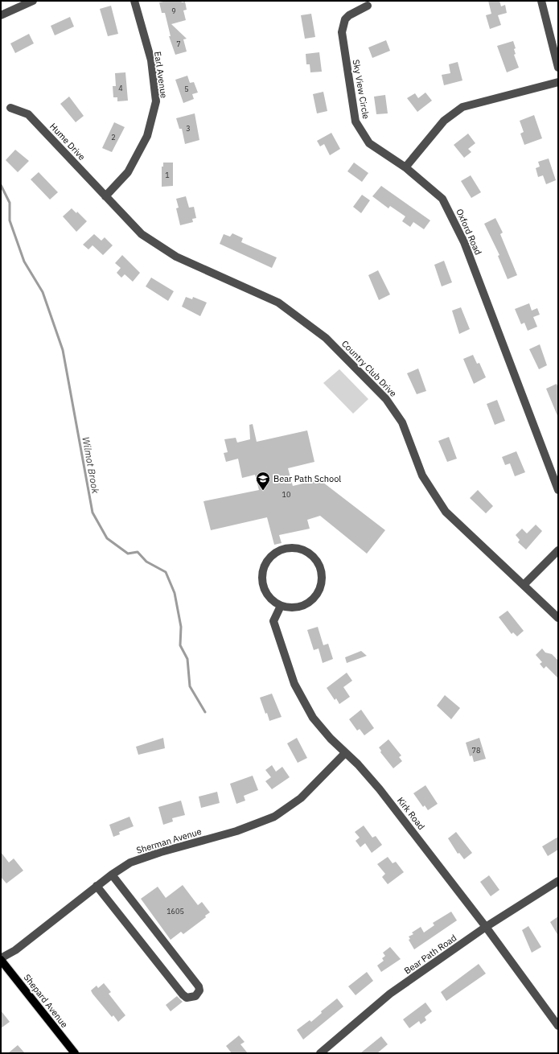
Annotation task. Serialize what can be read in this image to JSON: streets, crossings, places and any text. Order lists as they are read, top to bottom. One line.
{"streets":{"main road":["Shepard Avenue"],"street":["Earl Avenue","Sky View Circle","Hume Drive","Oxford Road","Country Club Drive","Kirk Road","Sherman Avenue","Bear Path Road"]},"crossings":[["Earl Avenue","Hume Drive"],["Earl Avenue","Country Club Drive"],["Sky View Circle","Oxford Road"],["Hume Drive","Country Club Drive"],["Kirk Road","Sherman Avenue"],["Kirk Road","Bear Path Road"],["Sherman Avenue","Shepard Avenue"]],"water":["Wilmot Brook"],"places":{"school or university":["Bear Path School"]},"house_numbers":["9","7","4","5","3","2","1","10","78","1605"]}
